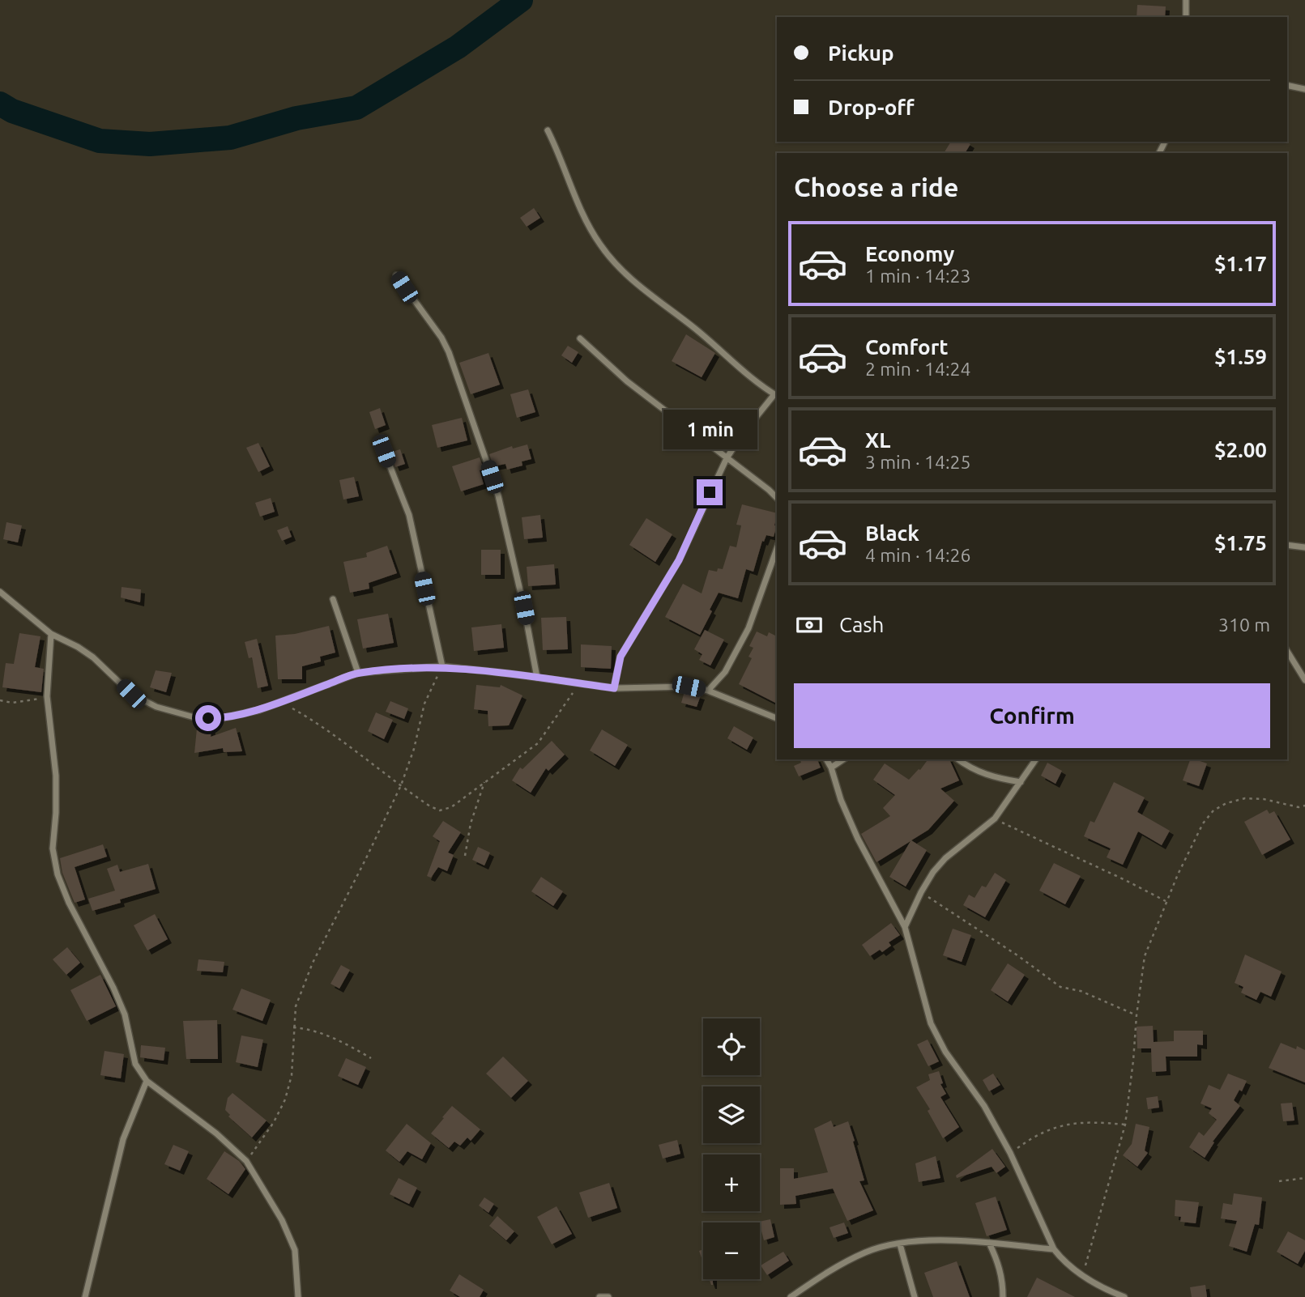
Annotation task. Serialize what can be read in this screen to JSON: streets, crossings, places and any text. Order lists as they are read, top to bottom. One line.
{"page":{"banner":["Pickup","Drop-off"],"heading":"Choose a ride","list":[{"name":"Economy","note":"1 min · 14:23","value":"$1.17"},{"name":"Comfort","note":"2 min · 14:24","value":"$1.59"},{"name":"XL","note":"3 min · 14:25","value":"$2.00"},{"name":"Black","note":"4 min · 14:26","value":"$1.75"}],"bubble":"1 min","pay":["Cash","310 m"],"buttons":"Confirm","map_buttons":["+","−"]}}
